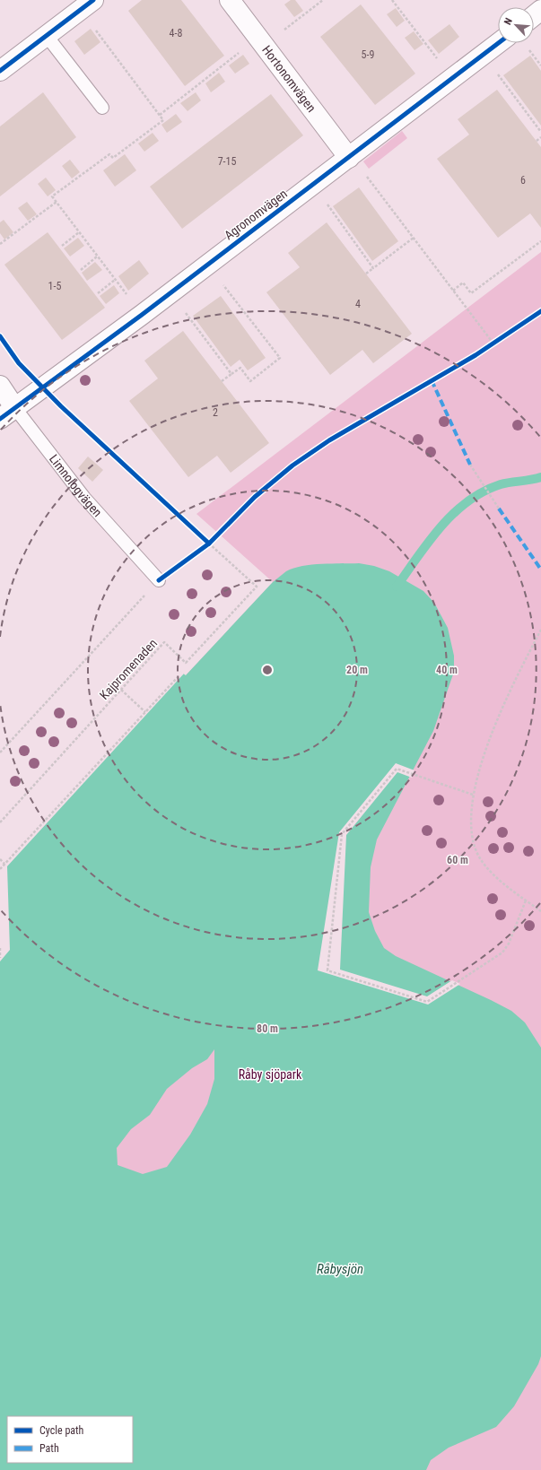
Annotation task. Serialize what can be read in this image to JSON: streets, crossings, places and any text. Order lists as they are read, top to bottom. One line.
{"streets":{"street":["Hortonomvägen","Agronomvägen","Limnologvägen"],"path":["Kajpromenaden"]},"crossings":[["Hortonomvägen","Agronomvägen"],["Agronomvägen","Limnologvägen"]],"water":["Råbysjön"],"parks":["Råby sjöpark"],"house_numbers":["4-8","5-9","7-15","6","1-5","4","2"],"legend":["Cycle path","Path"],"north":"top left","rings":["20 m","40 m","60 m","80 m"]}
